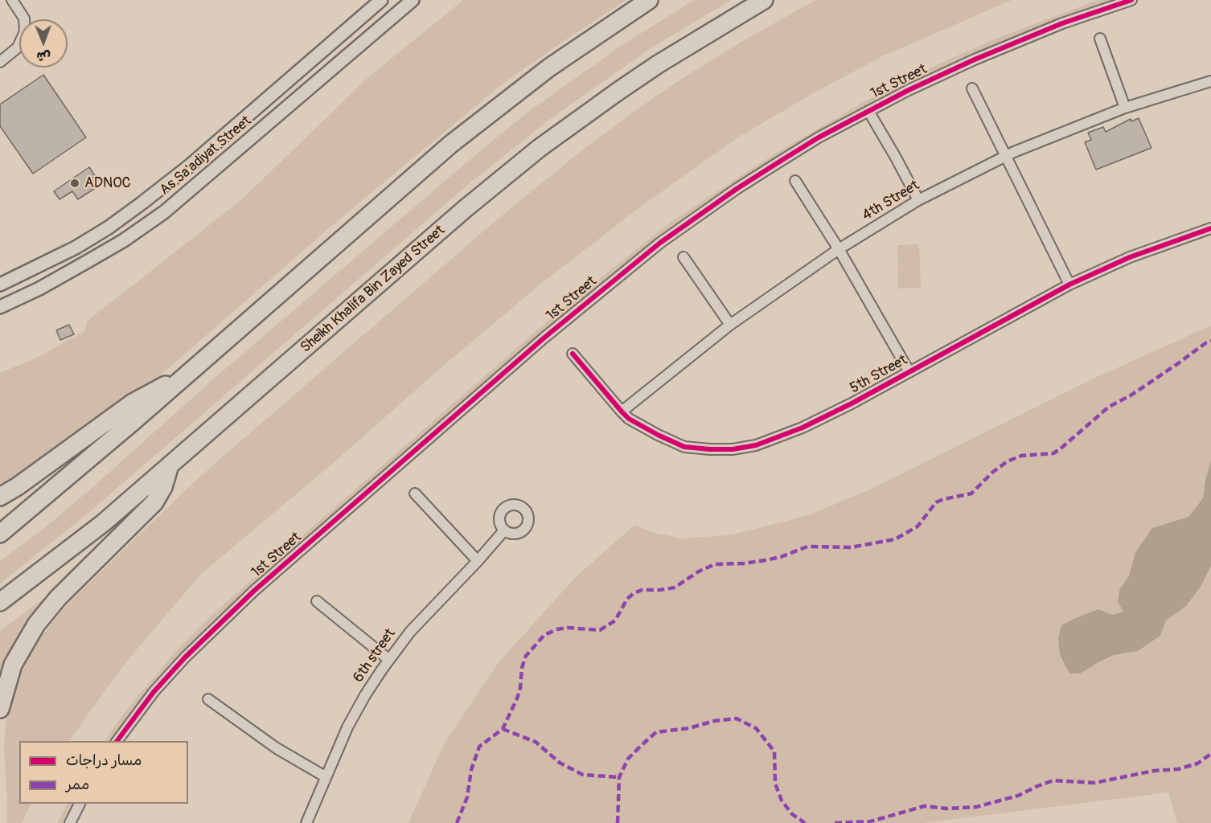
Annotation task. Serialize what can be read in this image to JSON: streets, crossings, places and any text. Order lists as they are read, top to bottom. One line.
{"streets":{"highway":["Sheikh Khalifa Bin Zayed Street"],"street":["1st Street","As Sa'adiyat Street","4th Street","5th Street","6th street"]},"crossings":[["4th Street","5th Street"]],"places":["ADNOC"],"legend":["مسار دراجات","ممر"],"north":"bottom"}
